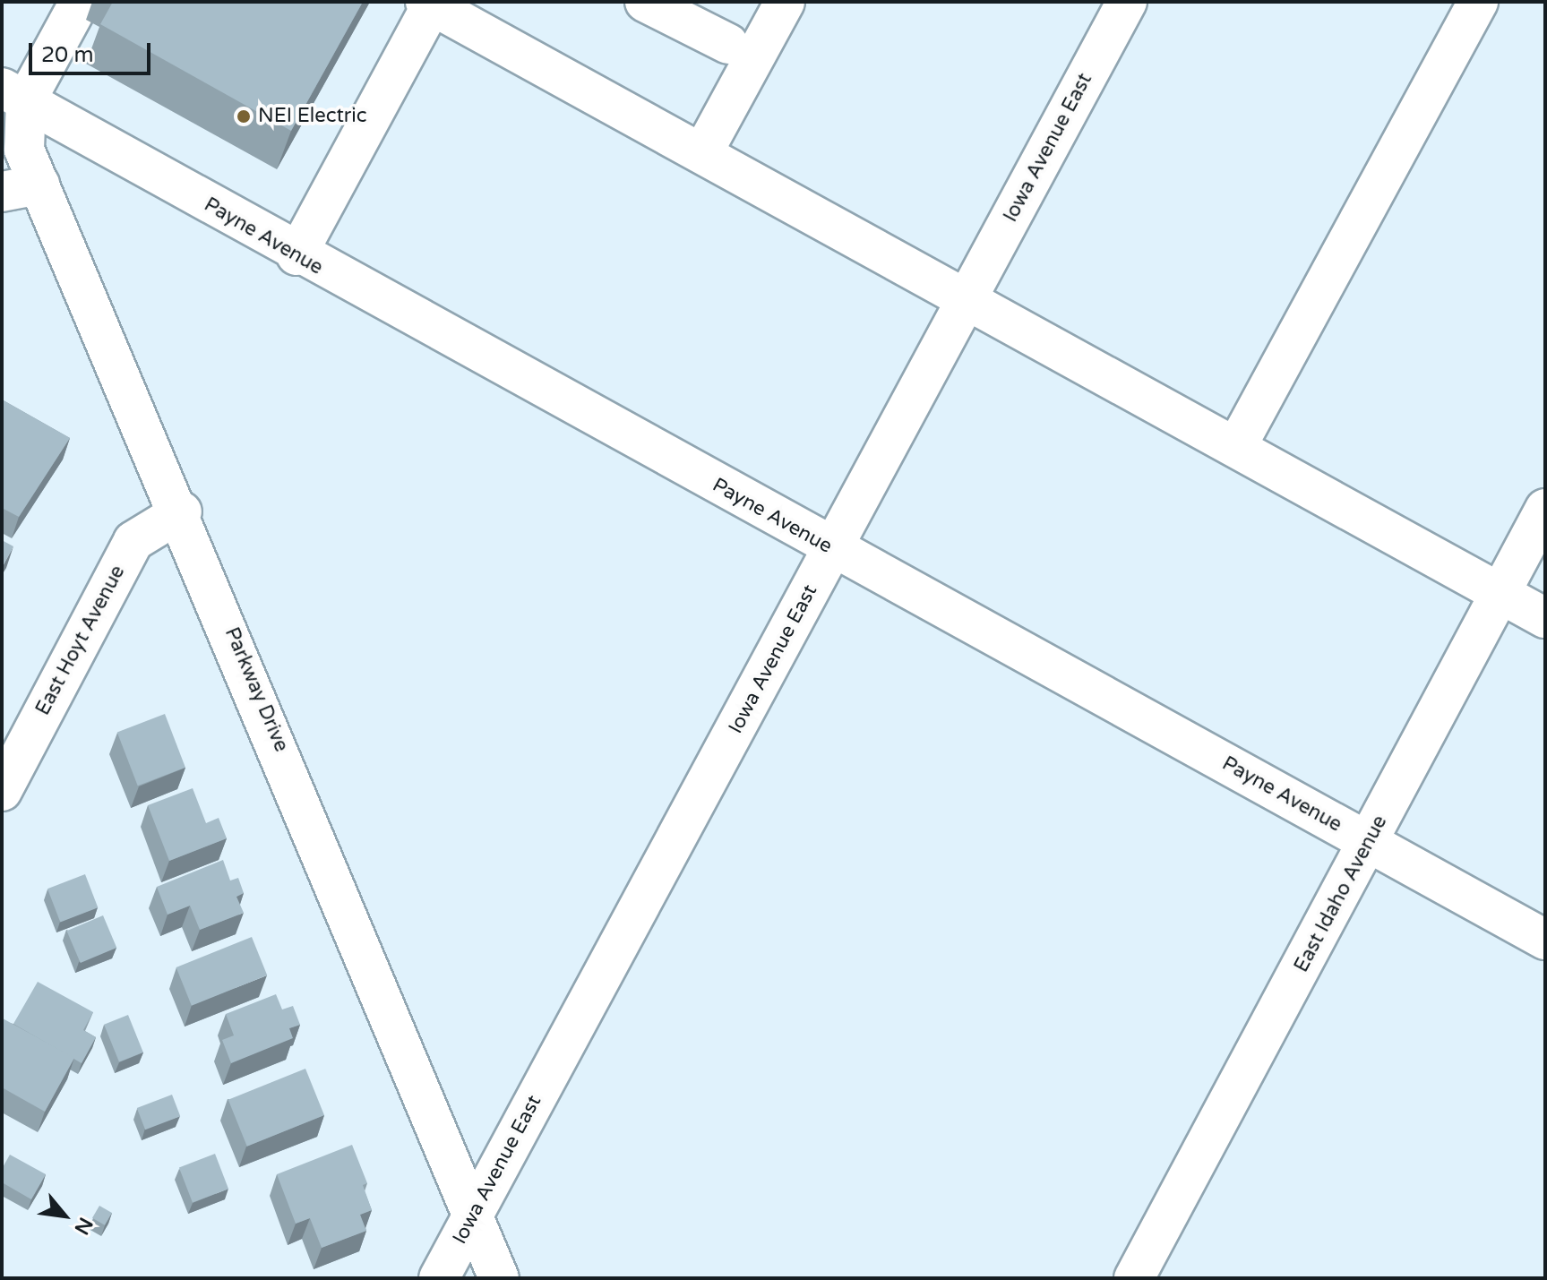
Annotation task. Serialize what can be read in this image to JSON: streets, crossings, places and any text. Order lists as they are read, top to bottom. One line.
{"streets":{"street":["Iowa Avenue East","Payne Avenue","East Hoyt Avenue","Parkway Drive","East Idaho Avenue"]},"crossings":[["Iowa Avenue East","Payne Avenue"],["Iowa Avenue East","Parkway Drive"],["Payne Avenue","Parkway Drive"],["Payne Avenue","East Idaho Avenue"],["East Hoyt Avenue","Parkway Drive"]],"places":["NEI Electric"],"scale_bar":"20 m","north":"bottom right"}
